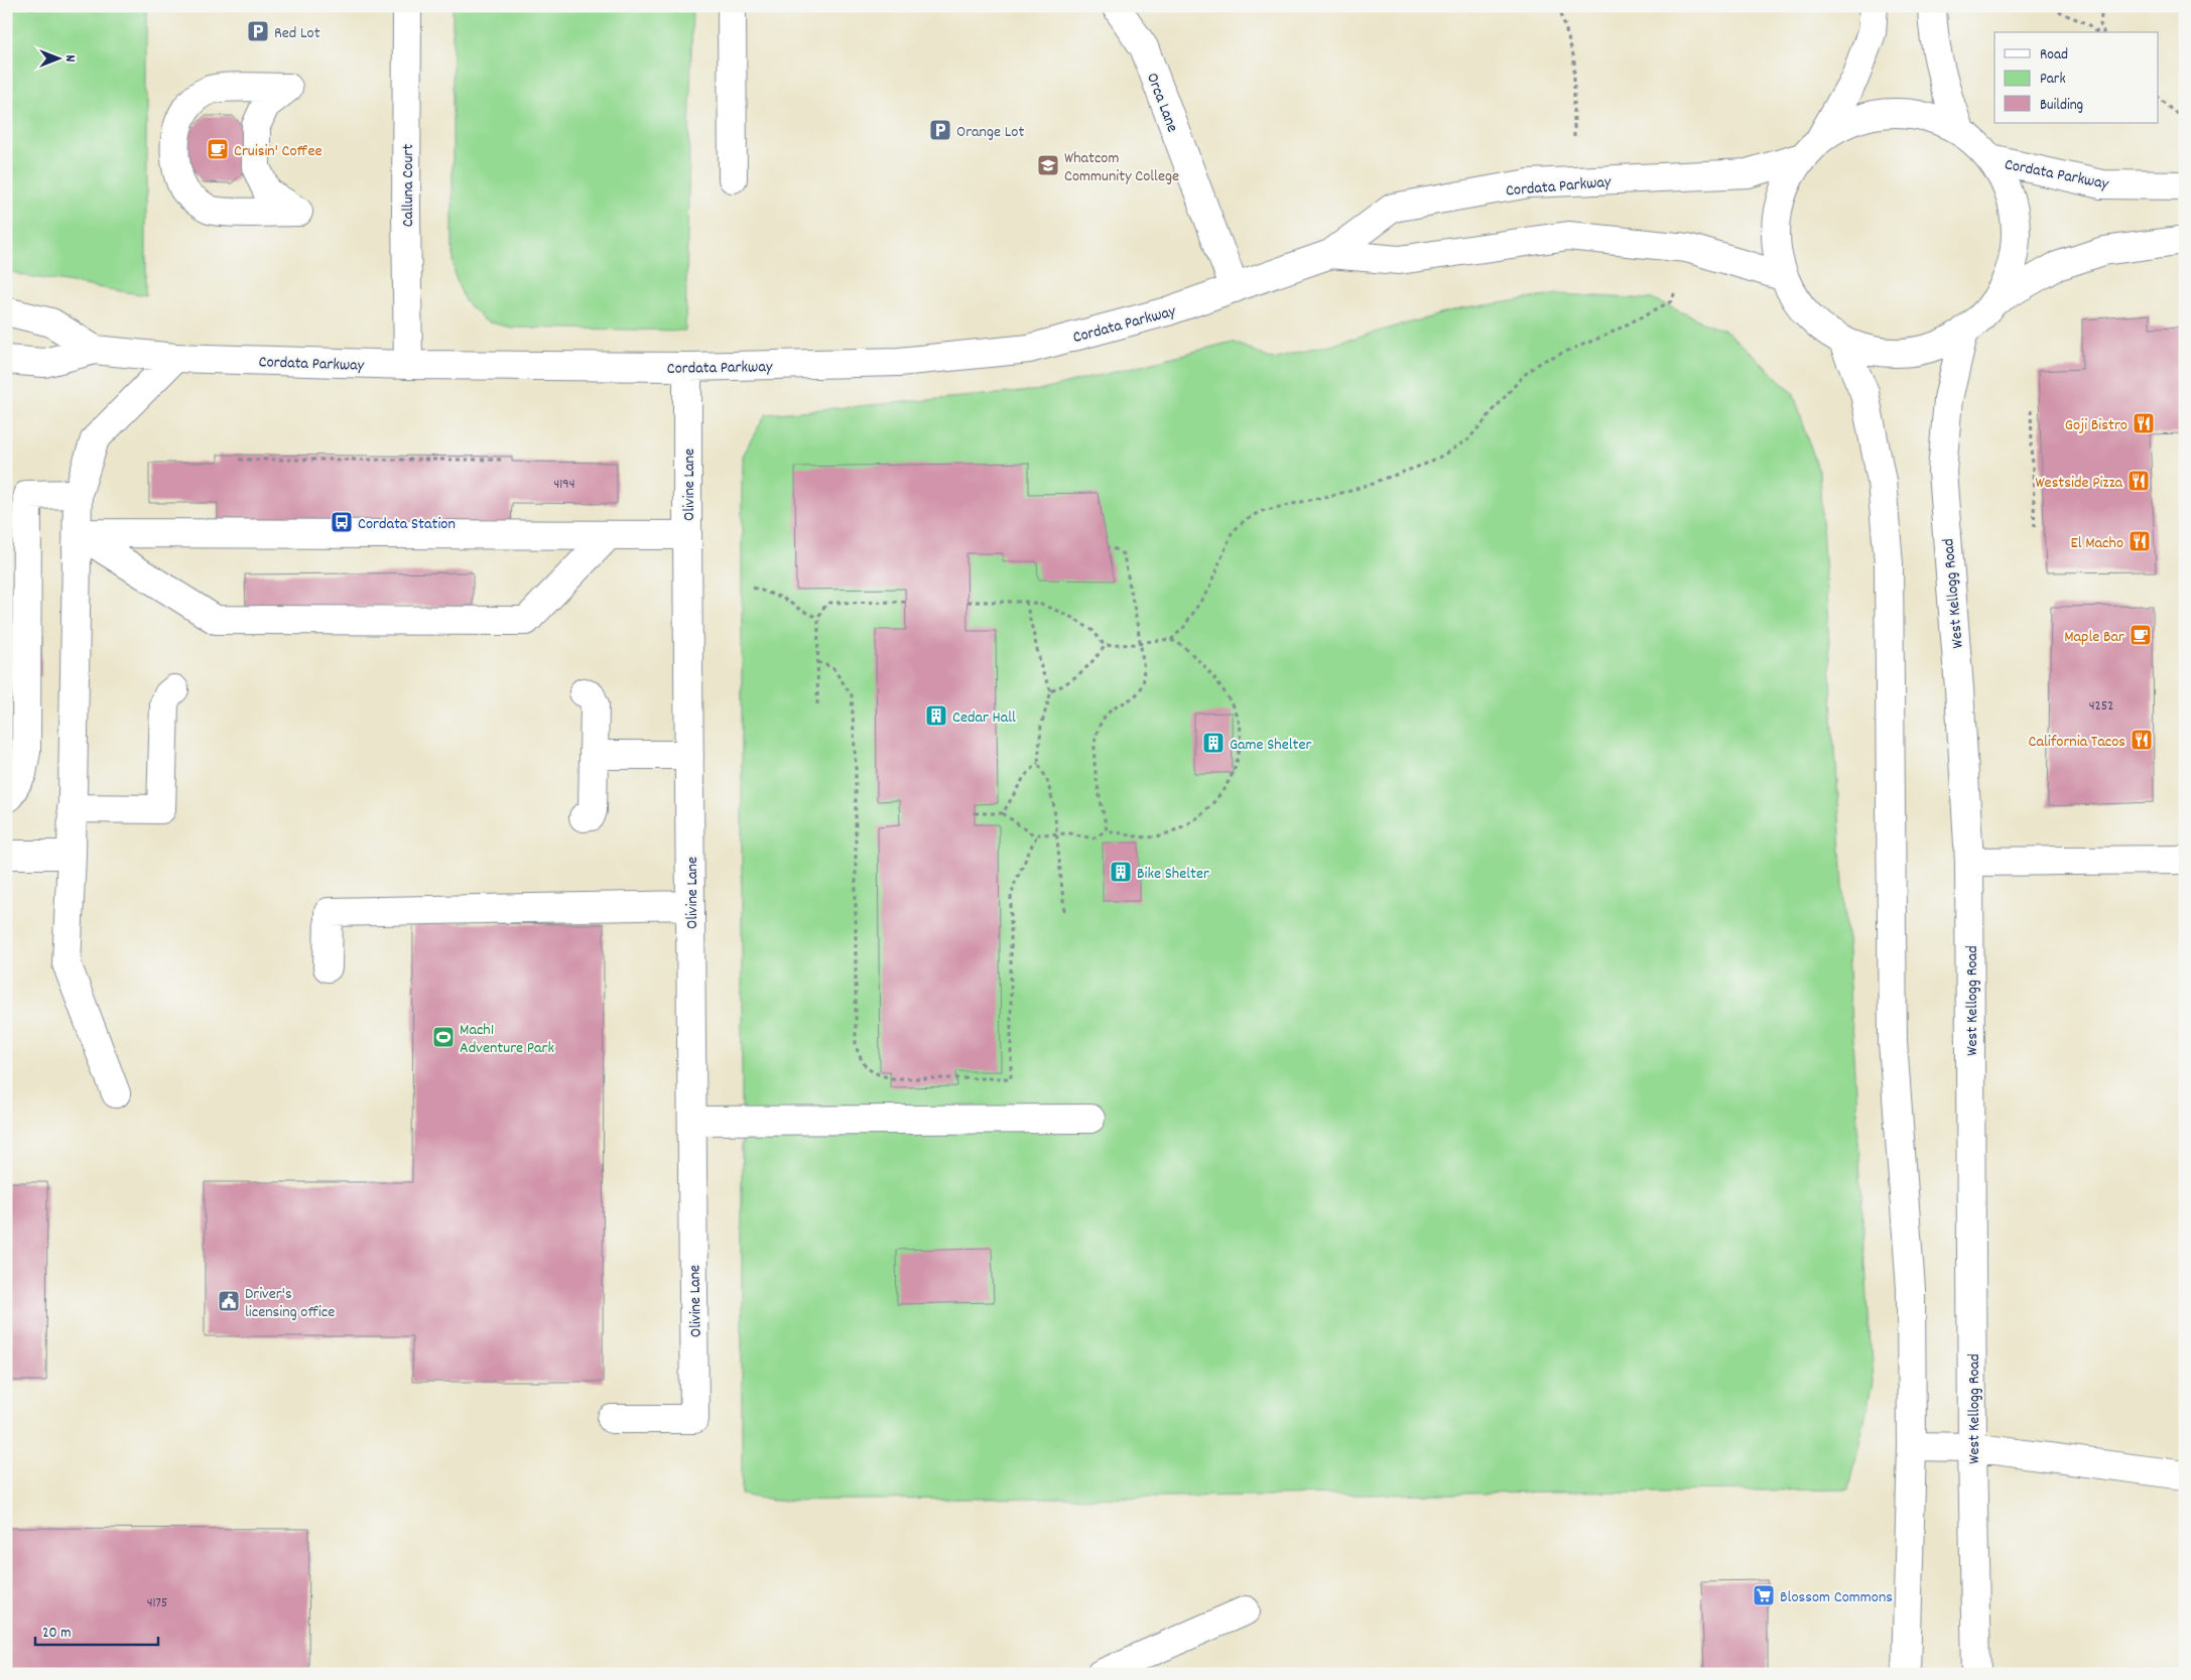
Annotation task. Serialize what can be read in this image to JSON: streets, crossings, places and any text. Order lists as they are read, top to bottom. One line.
{"streets":{"street":["Orca Lane","Cordata Parkway","Calluna Court","Olivine Lane","West Kellogg Road"]},"crossings":[["Orca Lane","Cordata Parkway"],["Cordata Parkway","Calluna Court"],["Cordata Parkway","Olivine Lane"]],"places":{"parking":["Red Lot","Orange Lot"],"cafe":["Cruisin' Coffee","Maple Bar"],"school or university":["Whatcom Community College"],"restaurant":["Goji Bistro","Westside Pizza","El Macho","California Tacos"],"bus stop":["Cordata Station"],"building":["Cedar Hall","Game Shelter","Bike Shelter"],"sports":["Mach1 Adventure Park"],"public building":["Driver's licensing office"],"supermarket":["Blossom Commons"]},"house_numbers":["4194","4252","4175"],"legend":["Road","Park","Building"],"scale_bar":"20 m","north":"right"}
